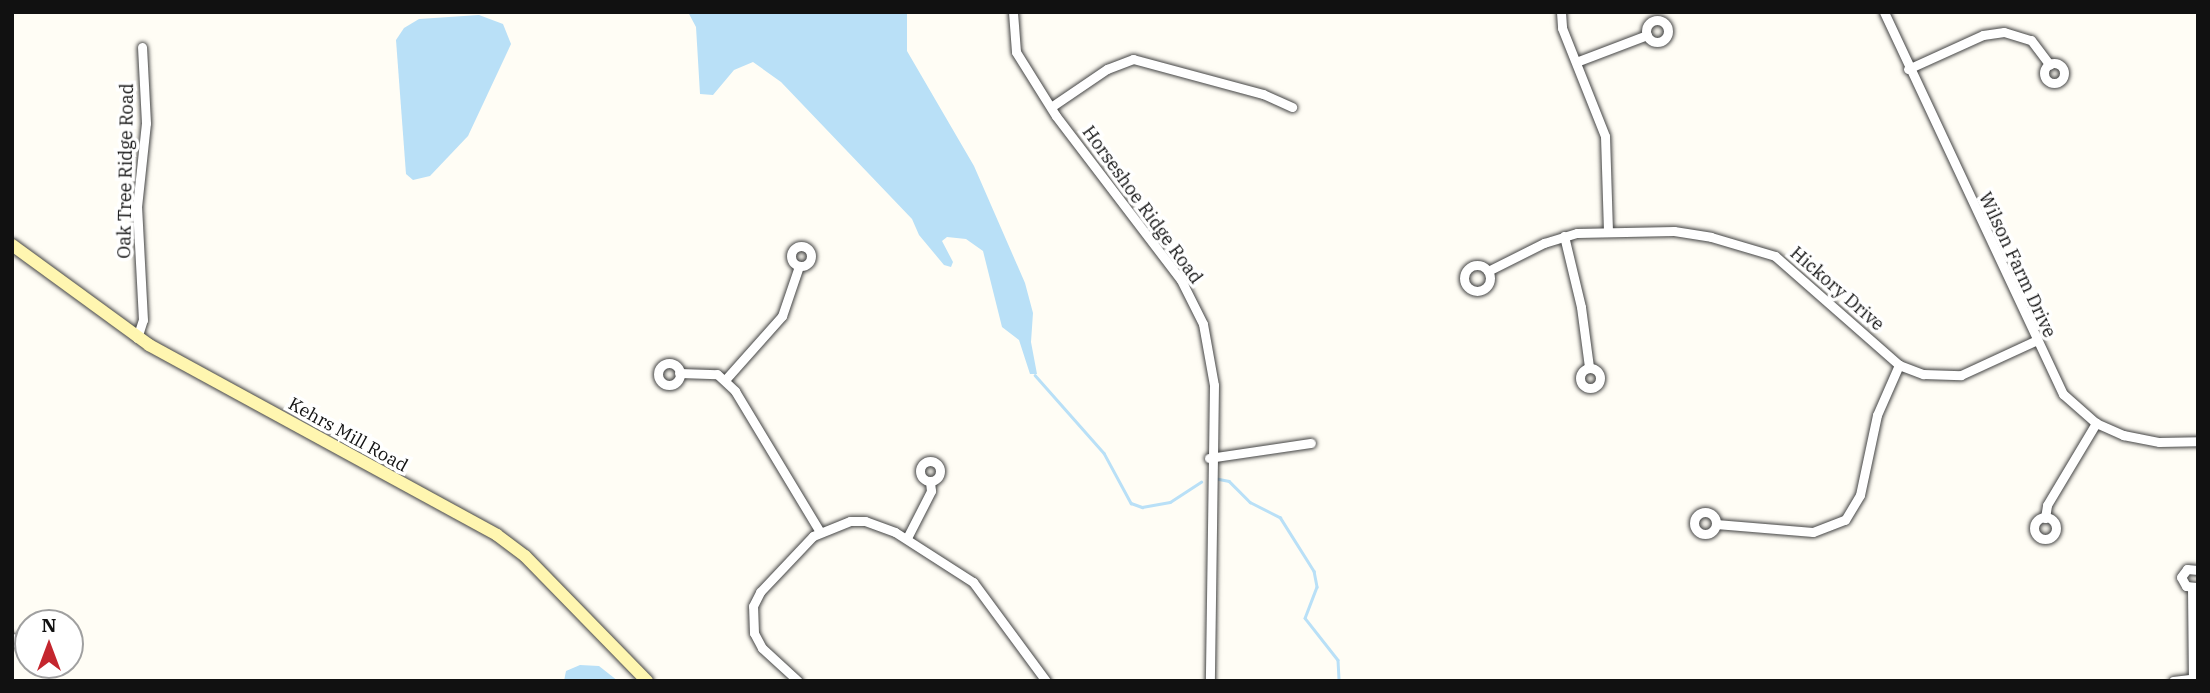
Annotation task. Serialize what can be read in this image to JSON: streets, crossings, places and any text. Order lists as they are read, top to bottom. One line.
{"streets":{"main road":["Kehrs Mill Road"],"street":["Oak Tree Ridge Road","Horseshoe Ridge Road","Wilson Farm Drive","Hickory Drive"]},"crossings":[["Oak Tree Ridge Road","Kehrs Mill Road"],["Wilson Farm Drive","Hickory Drive"]],"north":"top"}
